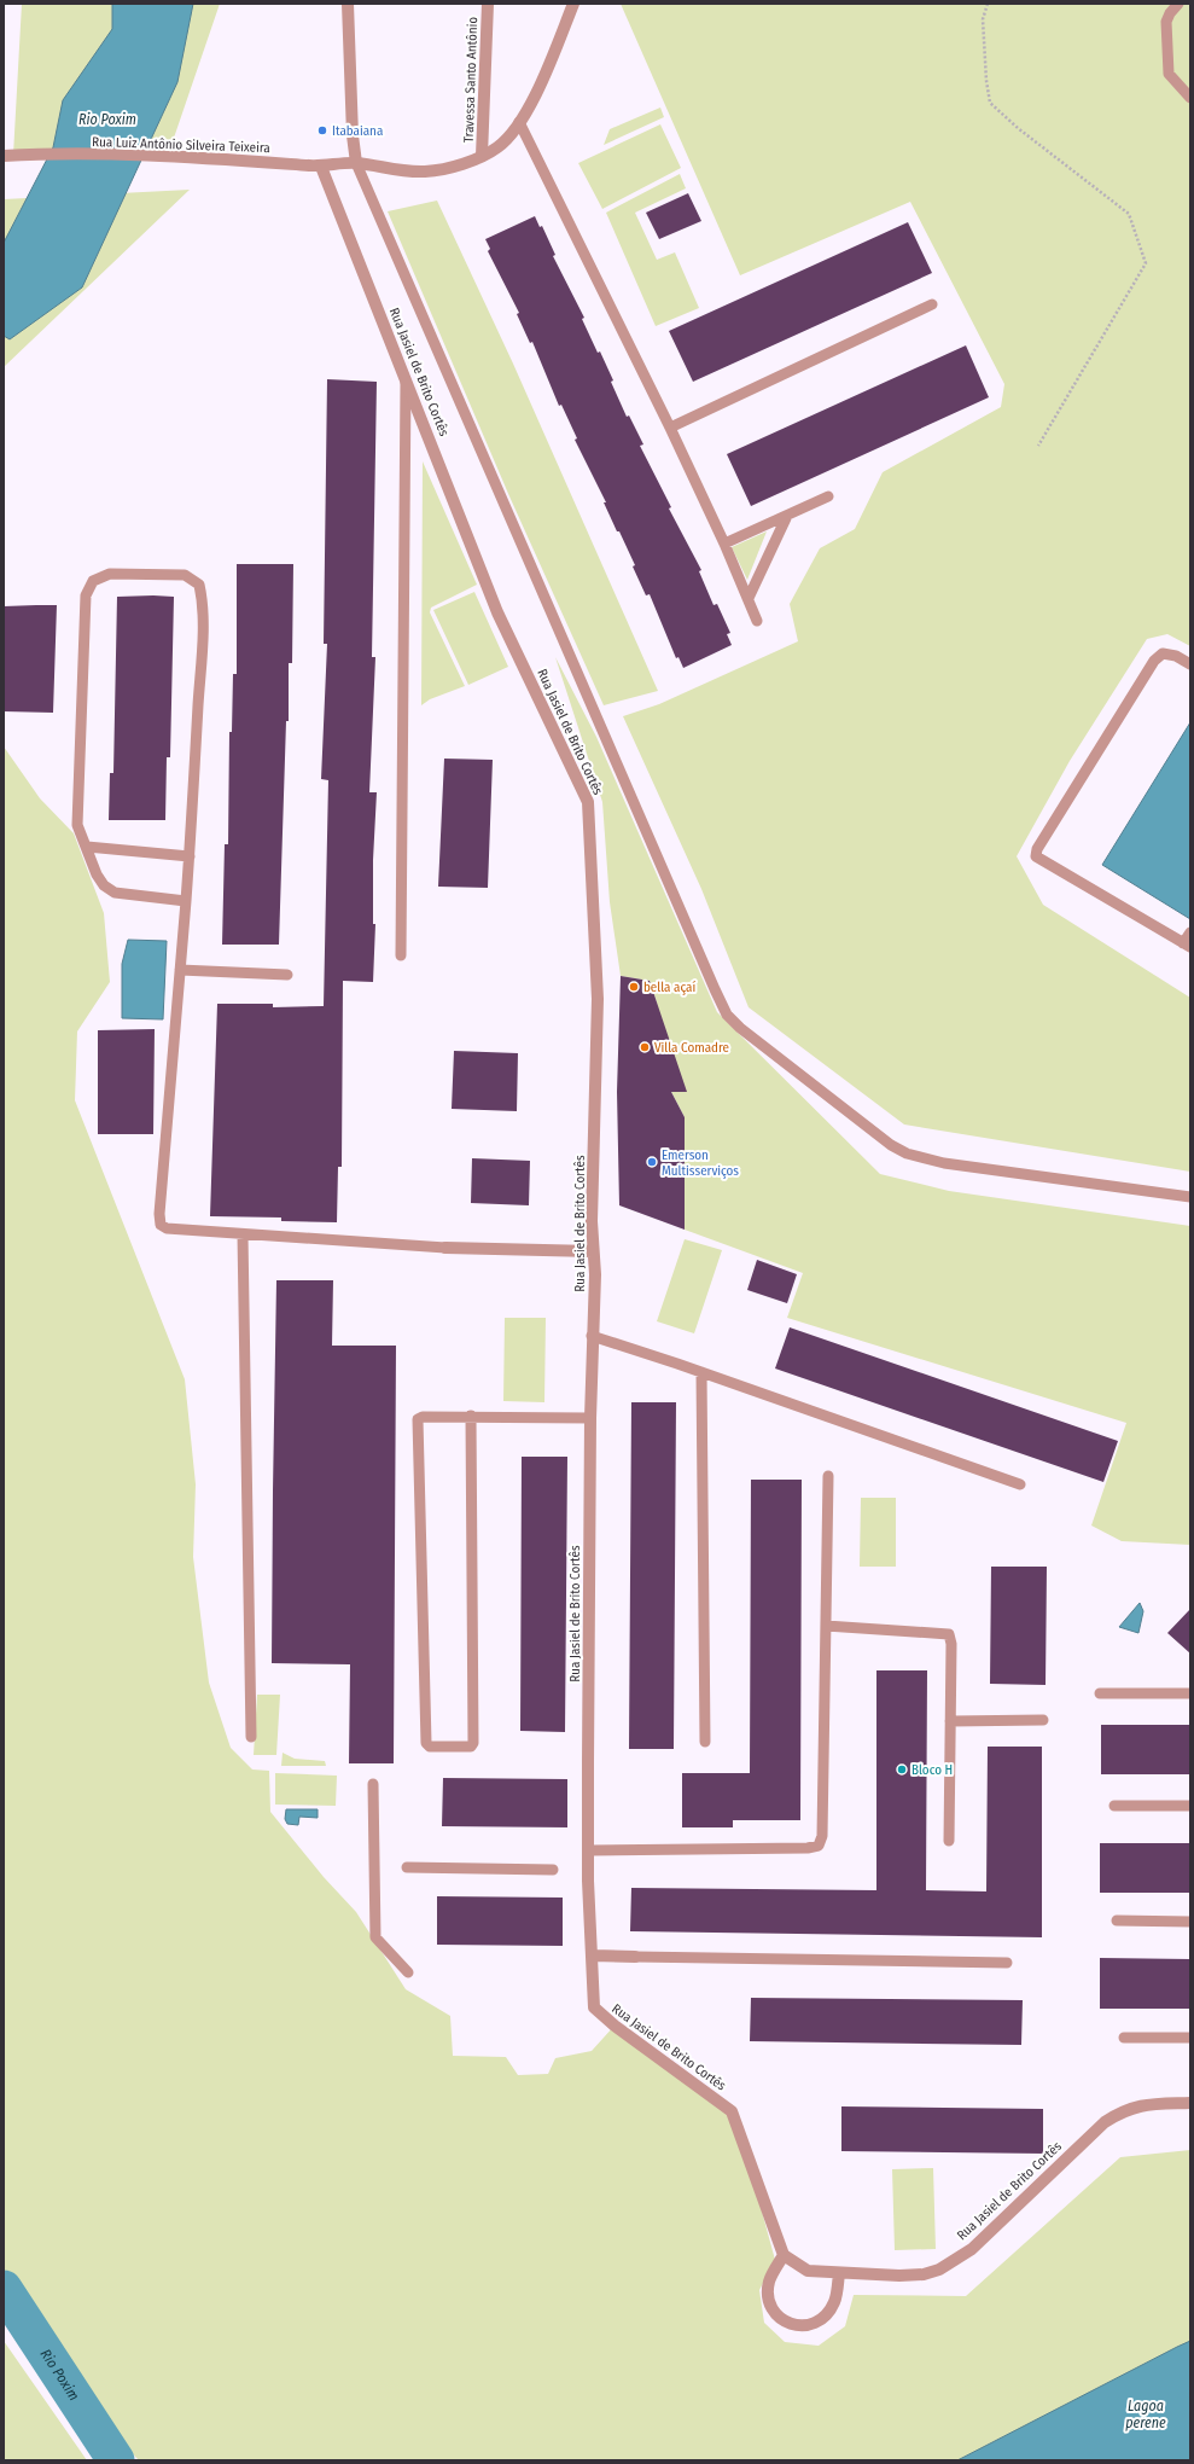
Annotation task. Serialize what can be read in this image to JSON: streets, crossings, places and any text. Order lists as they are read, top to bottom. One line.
{"streets":{"street":["Travessa Santo Antônio","Rua Luiz Antônio Silveira Teixeira","Rua Jasiel de Brito Cortês"]},"crossings":[["Travessa Santo Antônio","Rua Luiz Antônio Silveira Teixeira"],["Rua Luiz Antônio Silveira Teixeira","Rua Jasiel de Brito Cortês"]],"water":["Rio Poxim","Lagoa perene"],"places":["Itabaiana","bella açaí","Villa Comadre","Emerson Multisserviços","Bloco H"]}
